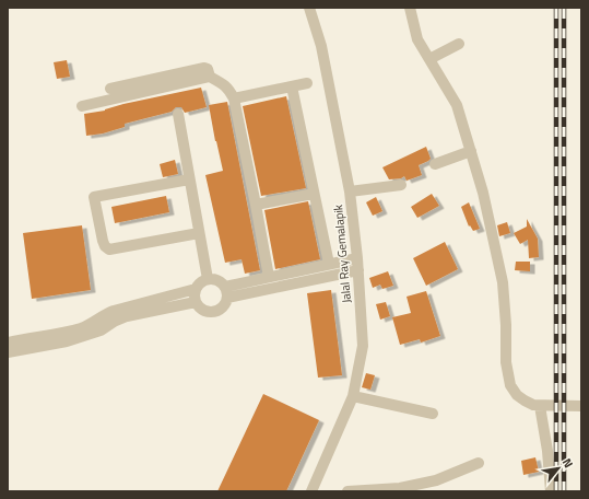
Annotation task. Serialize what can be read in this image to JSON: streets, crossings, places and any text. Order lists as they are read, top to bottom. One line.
{"streets":{"street":["Jalal Ray Gemalapik"]},"north":"top right"}
